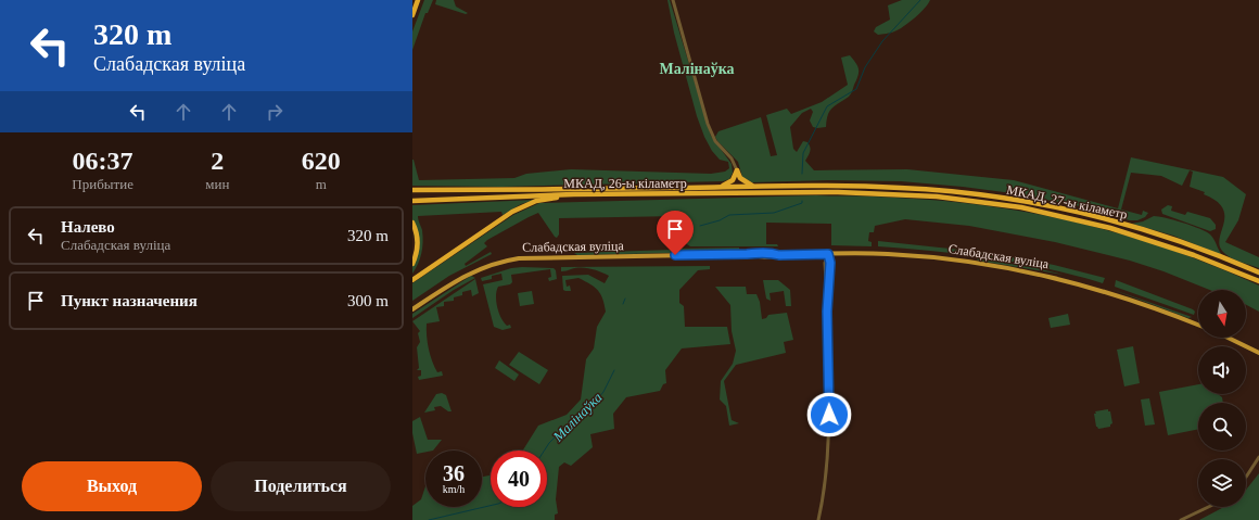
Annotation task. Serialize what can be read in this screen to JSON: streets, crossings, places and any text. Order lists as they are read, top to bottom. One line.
{"streets":{"highway":["МКАД, 26-ы кіламетр","МКАД, 27-ы кіламетр"],"main road":["Слабадская вуліца"]},"crossings":[["МКАД, 26-ы кіламетр","МКАД, 27-ы кіламетр"]],"districts":["Малінаўка"],"water":["Малінаўка"],"north":"bottom","page":{"turn":["320 m","Слабадская вуліца"],"eta":["06:37","Прибытие","2","мин","620","m"],"list":[{"name":"Налево","note":"Слабадская вуліца","value":"320 m"},{"name":"Пункт назначения","value":"300 m"}],"speed":"36 km/h","limit":"40","buttons":["Выход","Поделиться"]}}
